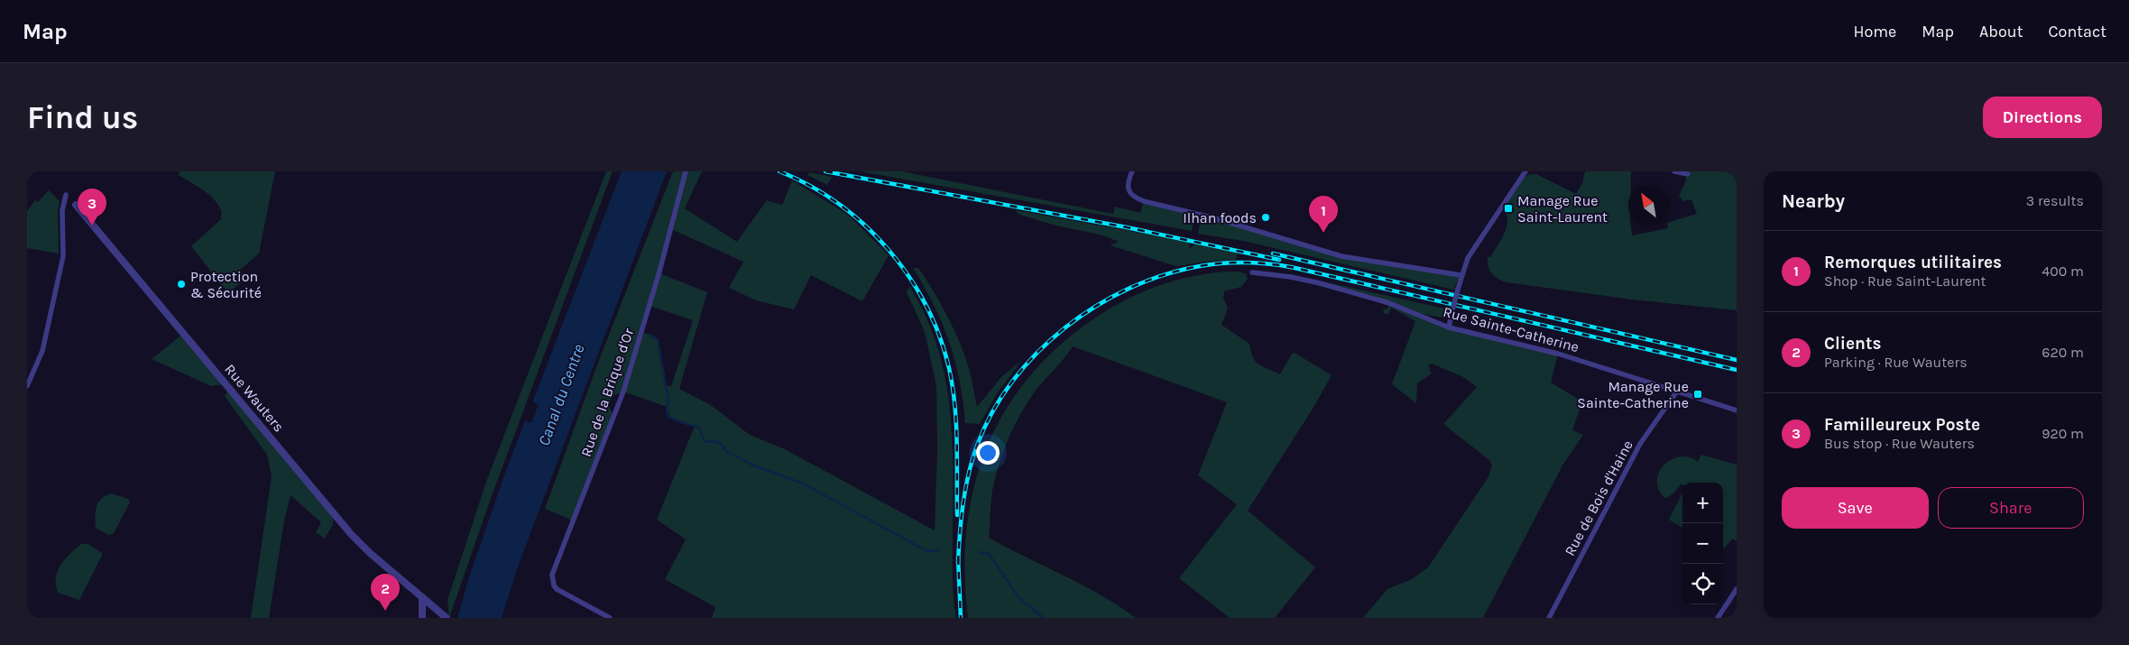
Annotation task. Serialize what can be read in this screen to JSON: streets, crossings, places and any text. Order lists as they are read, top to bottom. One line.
{"streets":{"street":["Rue Sainte-Catherine","Rue de la Brique d'Or","Rue Wauters","Rue de Bois d'Haine"]},"crossings":[["Rue Sainte-Catherine","Rue de Bois d'Haine"]],"water":["Canal du Centre"],"places":{"transit":["Manage Rue Saint-Laurent","Manage Rue Sainte-Catherine"],"other":["Ilhan foods","Protection & Sécurité"]},"north":"top left","page":{"header":"Map","nav":["Home","Map","About","Contact"],"buttons":["Directions",["Save","Share"]],"title":"Find us","heading":["Nearby","3 results"],"pins":["3","1","2"],"list":[{"mark":"1","name":"Remorques utilitaires","note":"Shop · Rue Saint-Laurent","value":"400 m"},{"mark":"2","name":"Clients","note":"Parking · Rue Wauters","value":"620 m"},{"mark":"3","name":"Familleureux Poste","note":"Bus stop · Rue Wauters","value":"920 m"}],"map_buttons":["+","−"]}}
